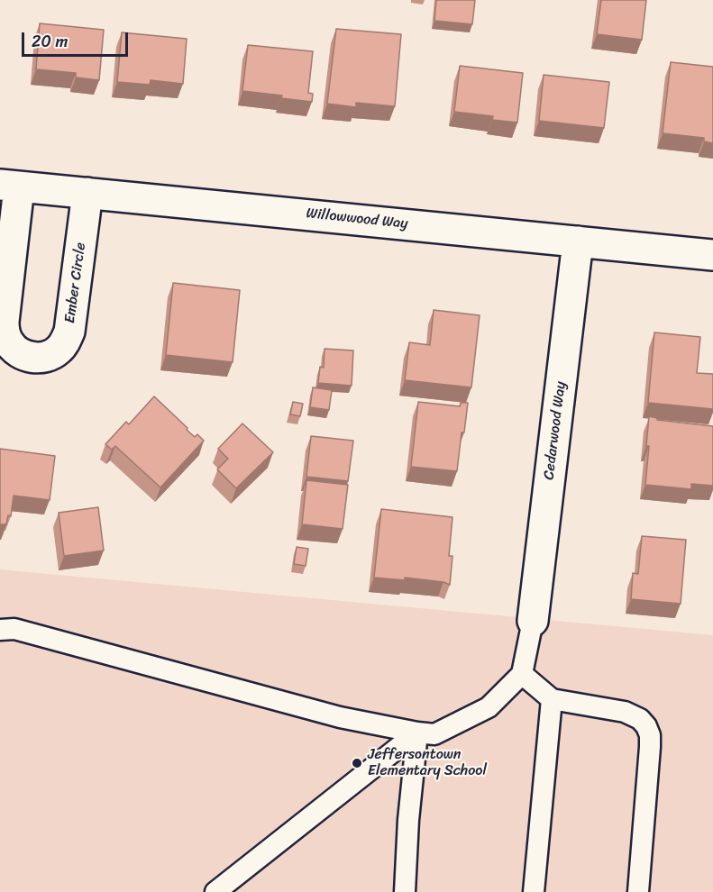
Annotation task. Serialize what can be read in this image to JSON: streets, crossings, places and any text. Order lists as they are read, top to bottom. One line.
{"streets":{"street":["Willowwood Way","Ember Circle","Cedarwood Way"]},"crossings":[["Willowwood Way","Ember Circle"],["Willowwood Way","Cedarwood Way"]],"places":["Jeffersontown Elementary School"],"scale_bar":"20 m"}
